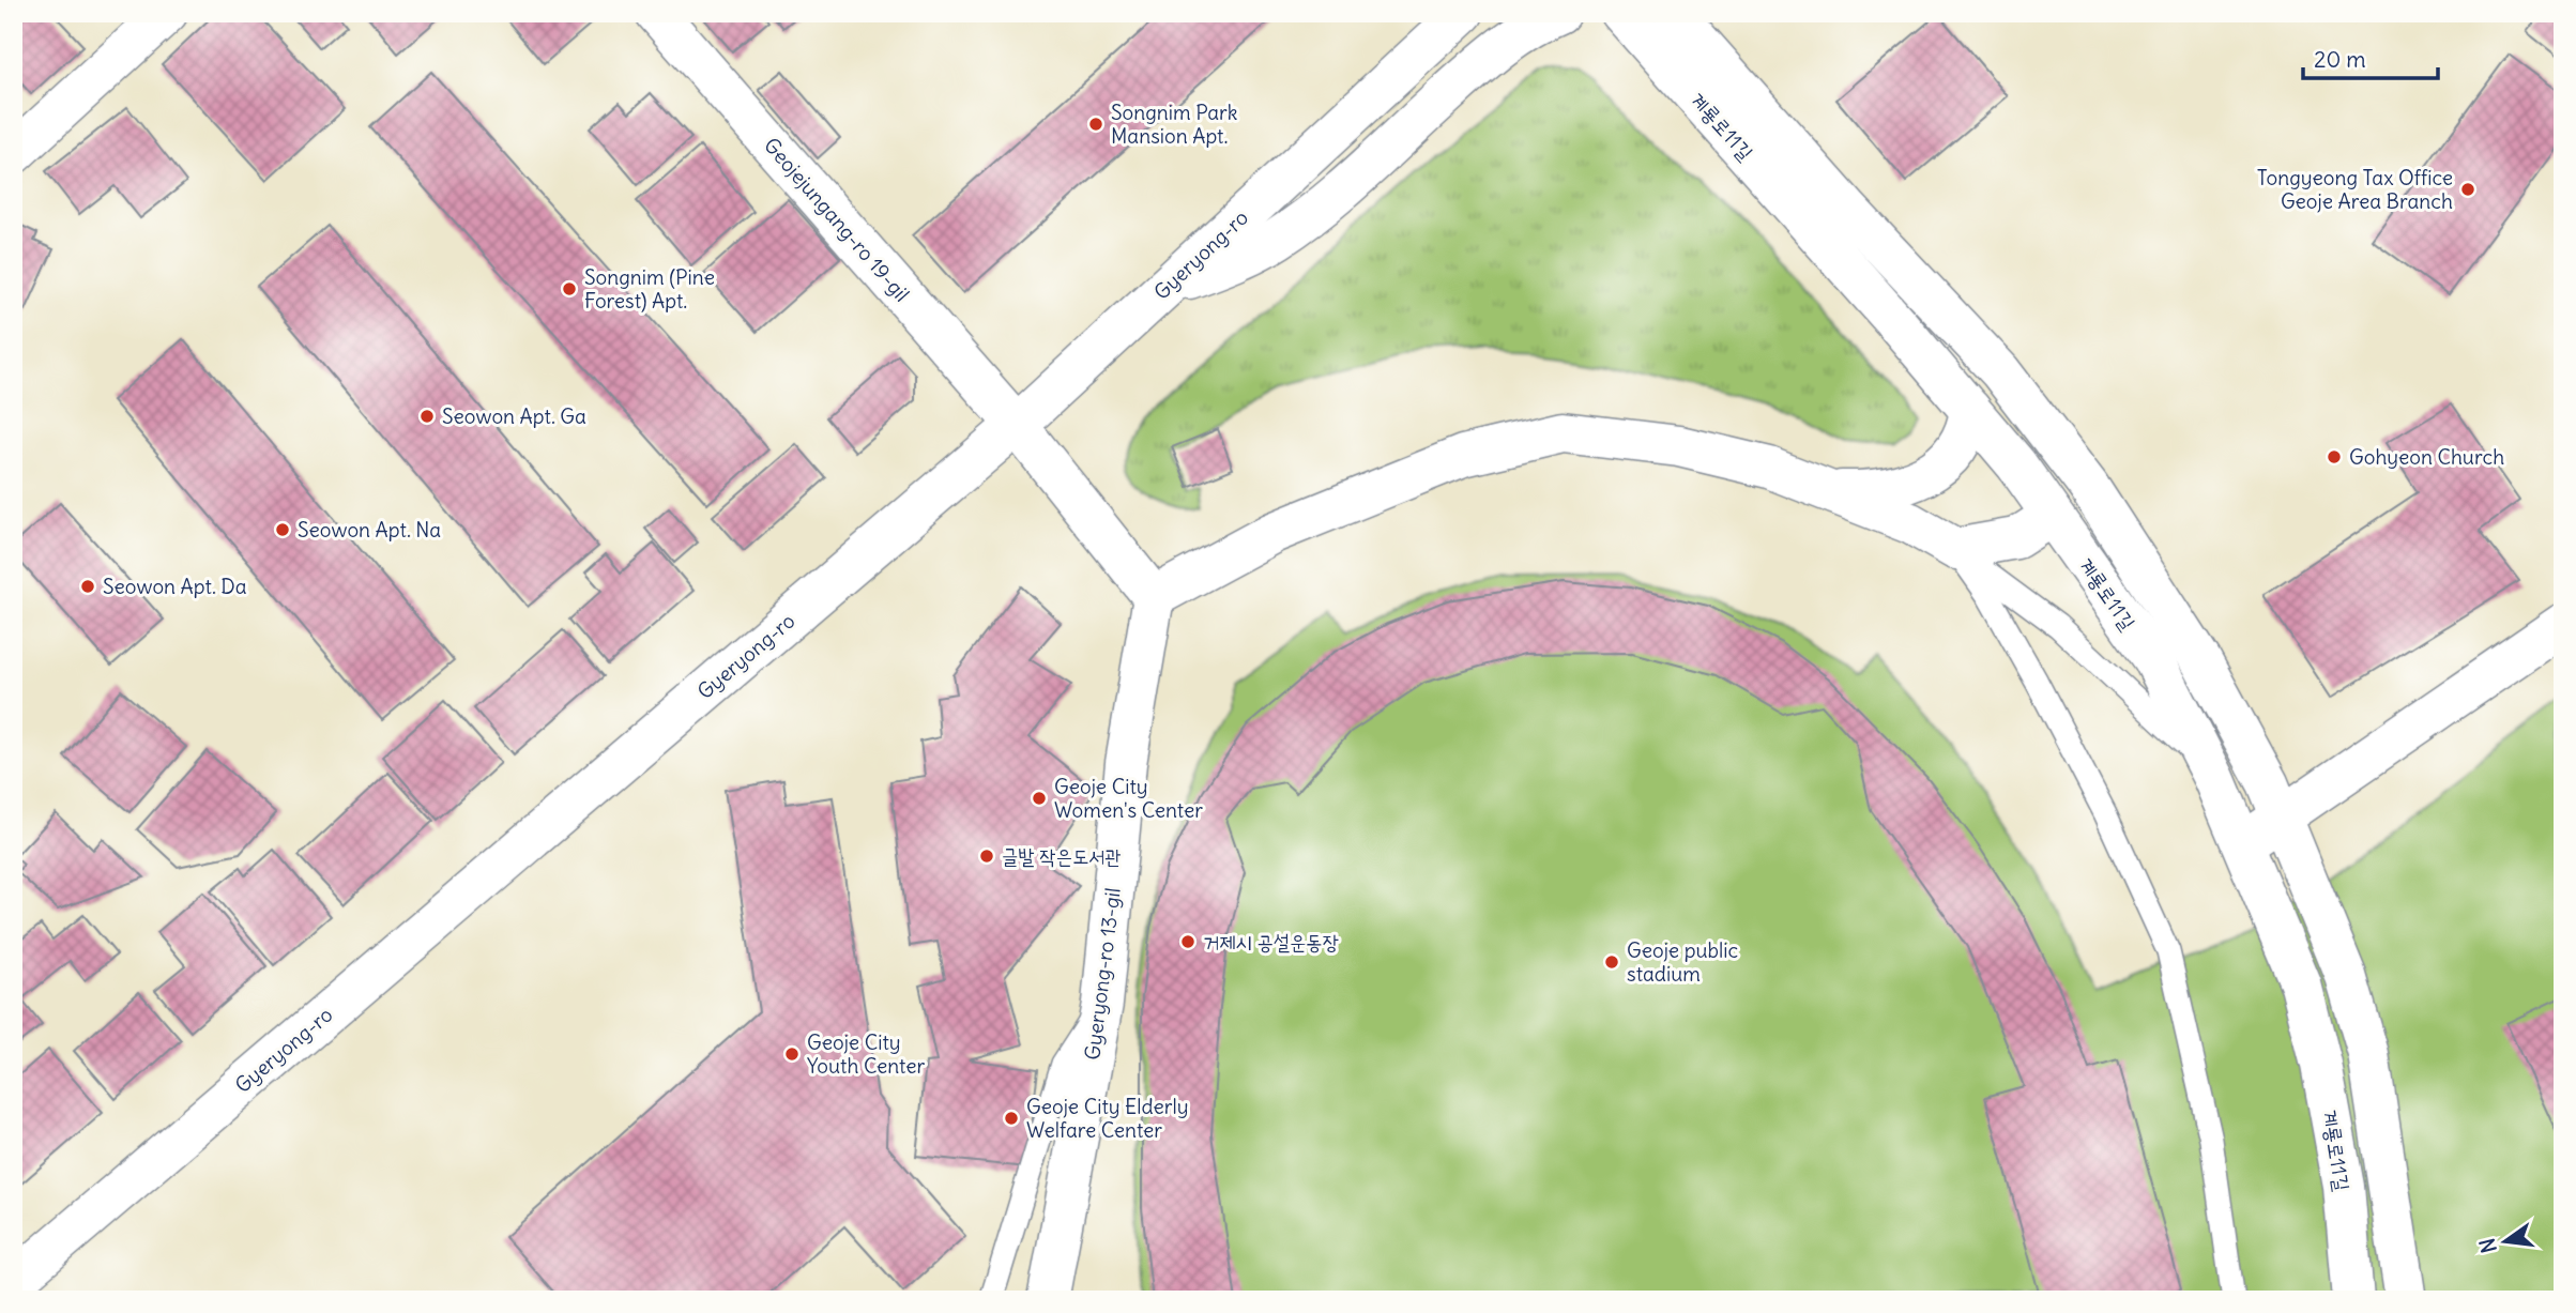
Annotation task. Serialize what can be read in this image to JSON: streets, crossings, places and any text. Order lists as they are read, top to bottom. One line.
{"streets":{"street":["계룡로11길","Geojejungang-ro 19-gil","Gyeryong-ro","Gyeryong-ro 13-gil"]},"crossings":[["Geojejungang-ro 19-gil","Gyeryong-ro"]],"places":["Songnim Park Mansion Apt.","Tongyeong Tax Office Geoje Area Branch","Songnim (Pine Forest) Apt.","Seowon Apt. Ga","Gohyeon Church","Seowon Apt. Na","Seowon Apt. Da","Geoje City Women's Center","글발 작은도서관","거제시 공설운동장","Geoje public stadium","Geoje City Youth Center","Geoje City Elderly Welfare Center"],"scale_bar":"20 m","north":"left"}
